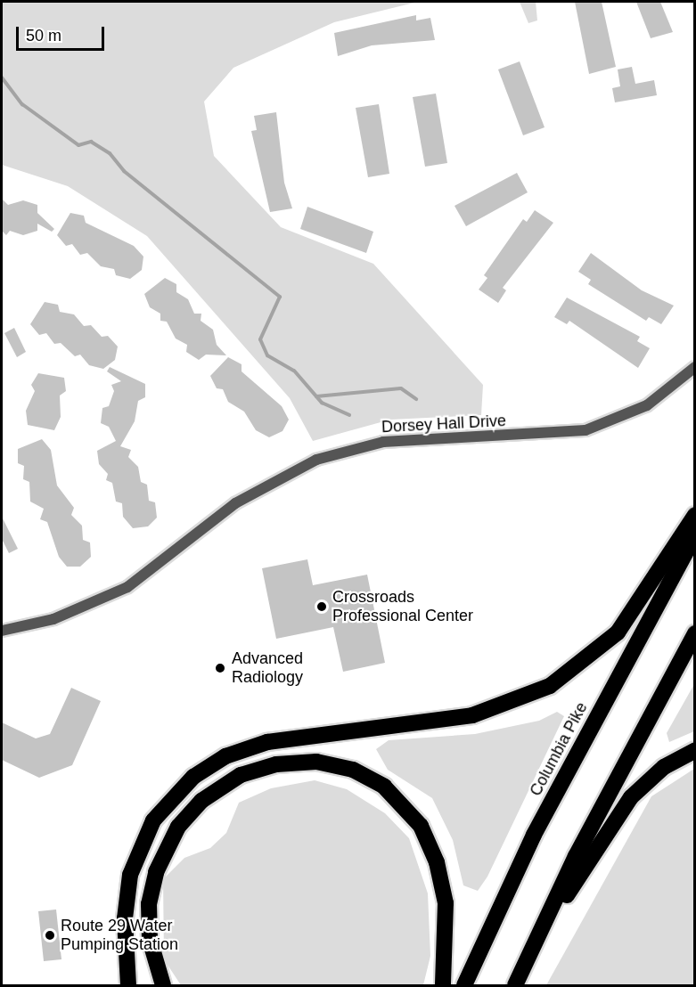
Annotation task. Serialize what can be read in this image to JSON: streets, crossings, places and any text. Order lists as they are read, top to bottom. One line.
{"streets":{"highway":["Columbia Pike"],"street":["Dorsey Hall Drive"]},"places":["Crossroads Professional Center","Advanced Radiology","Route 29 Water Pumping Station"],"scale_bar":"50 m"}
